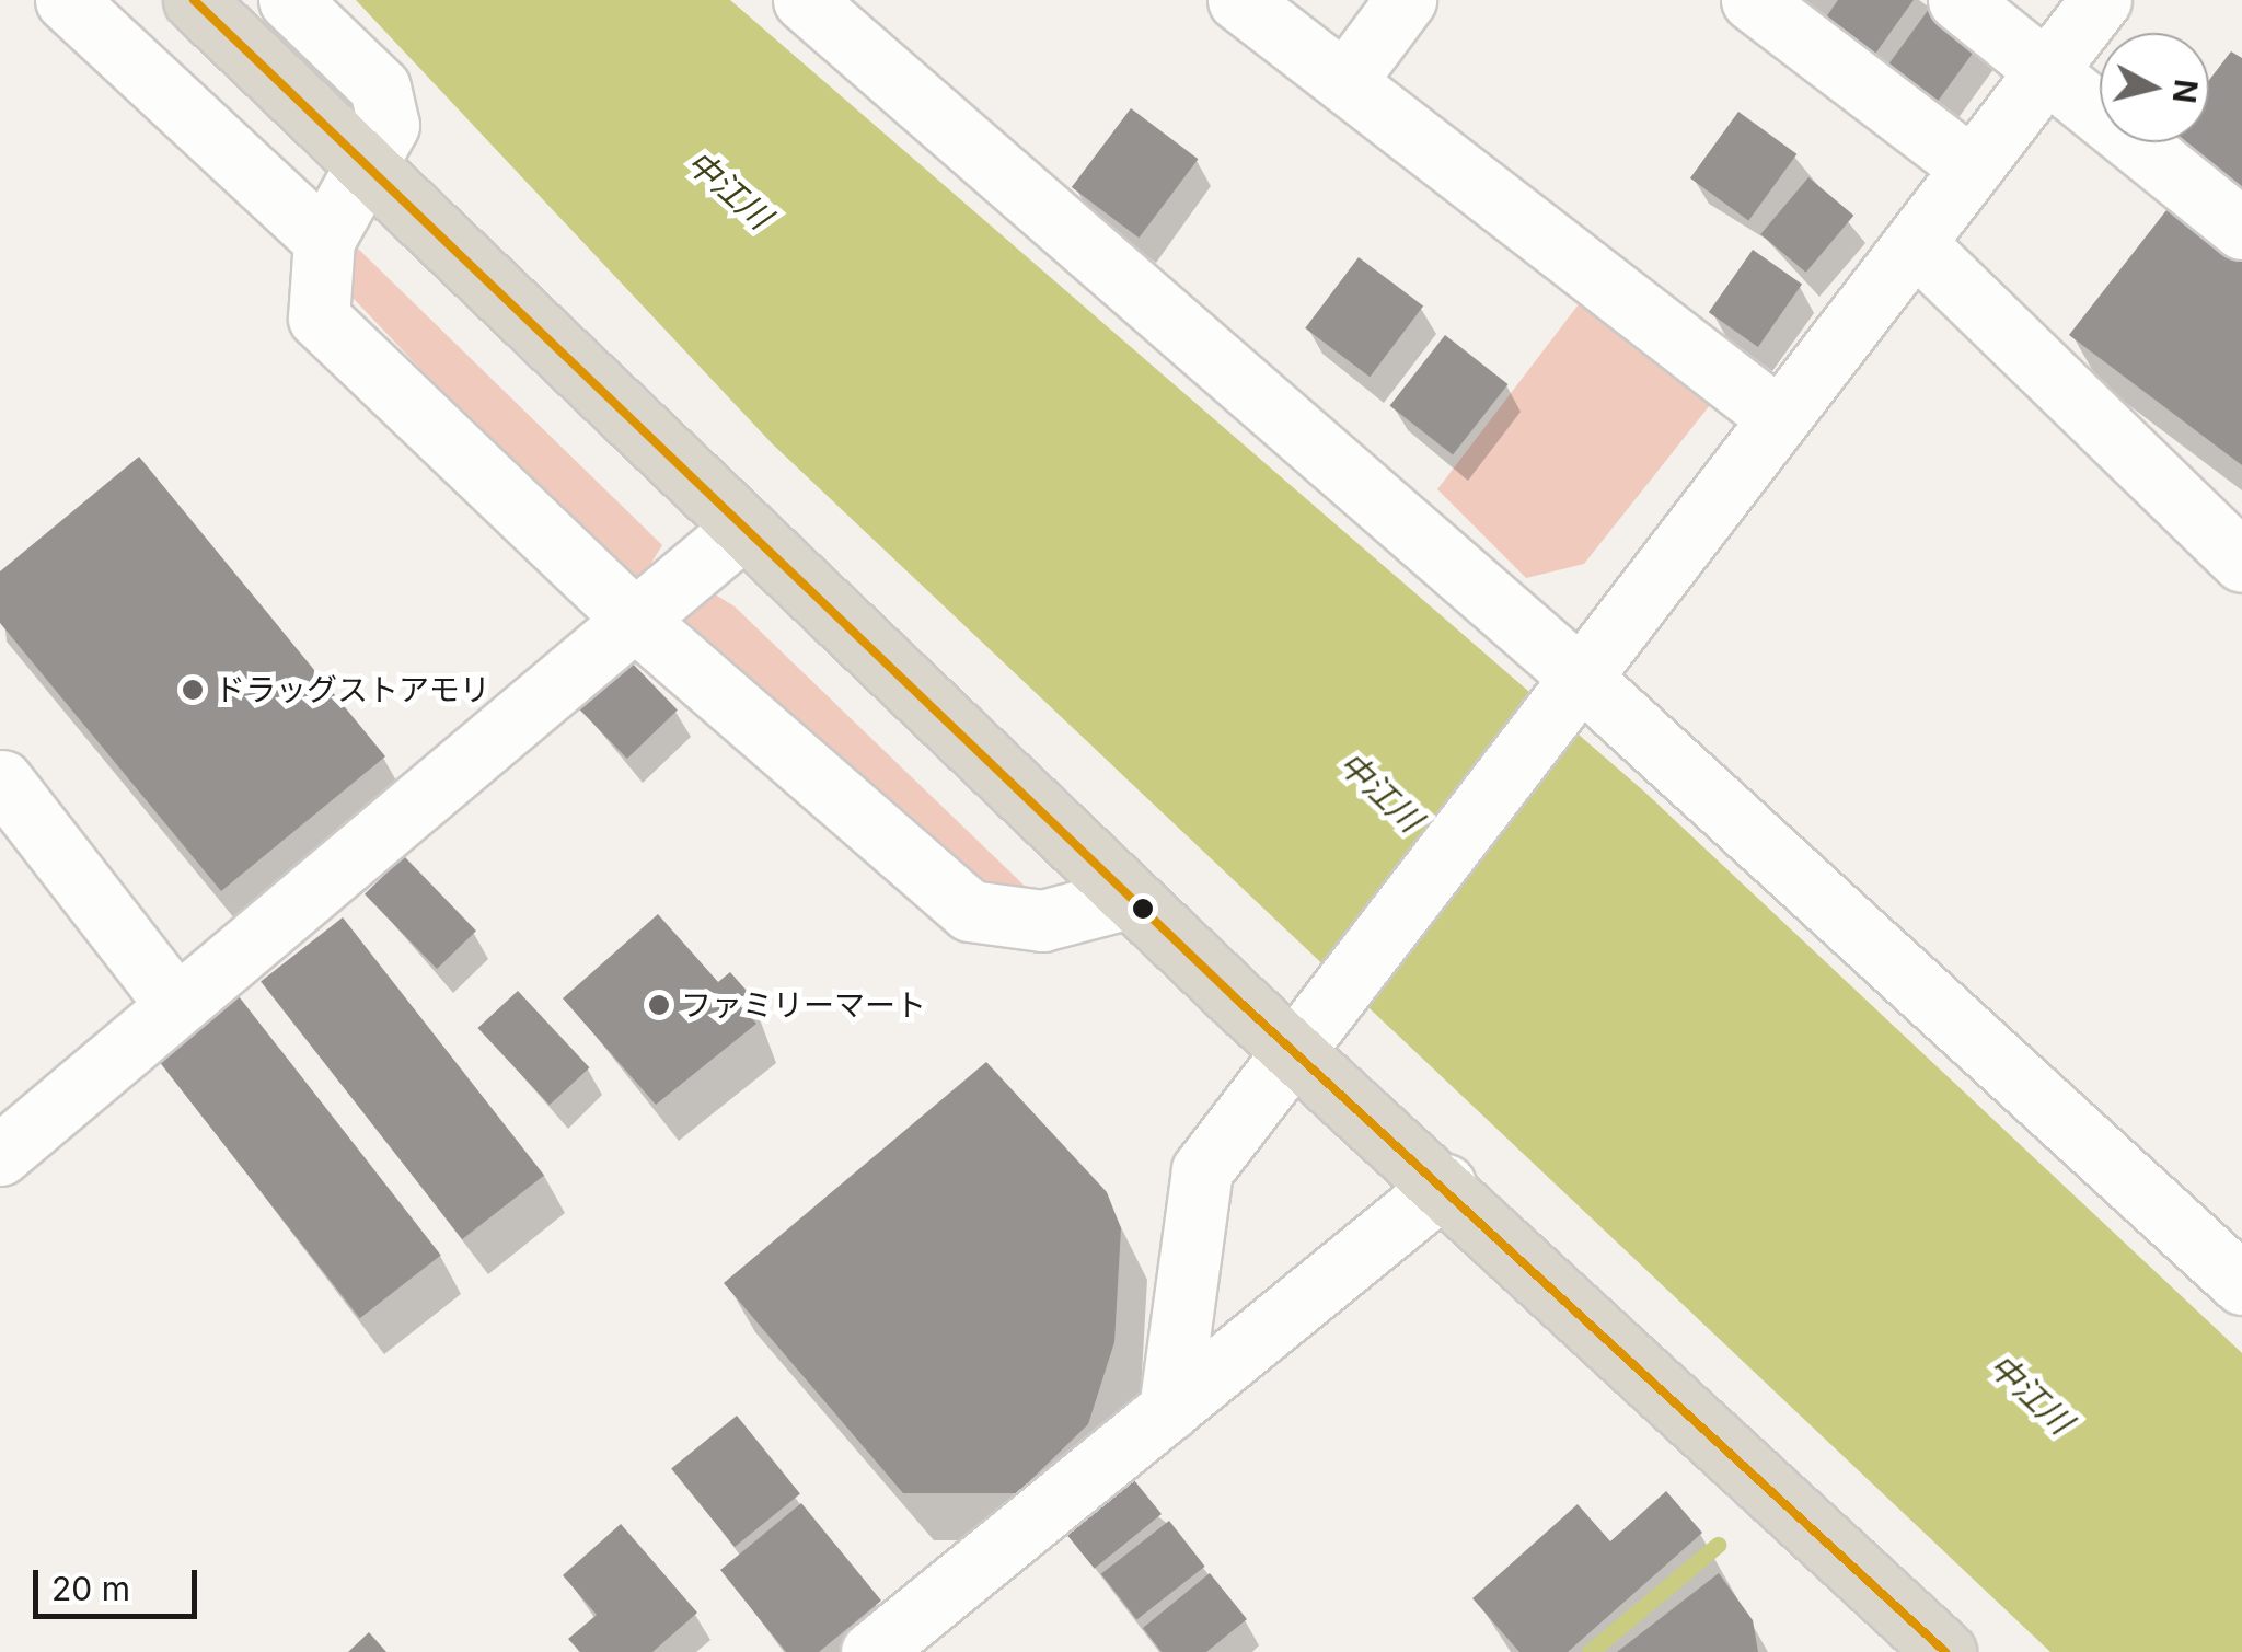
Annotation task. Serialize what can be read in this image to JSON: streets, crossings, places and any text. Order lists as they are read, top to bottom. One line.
{"water":["中江川"],"places":["ドラッグストアモリ","ファミリーマート"],"scale_bar":"20 m","north":"right"}
